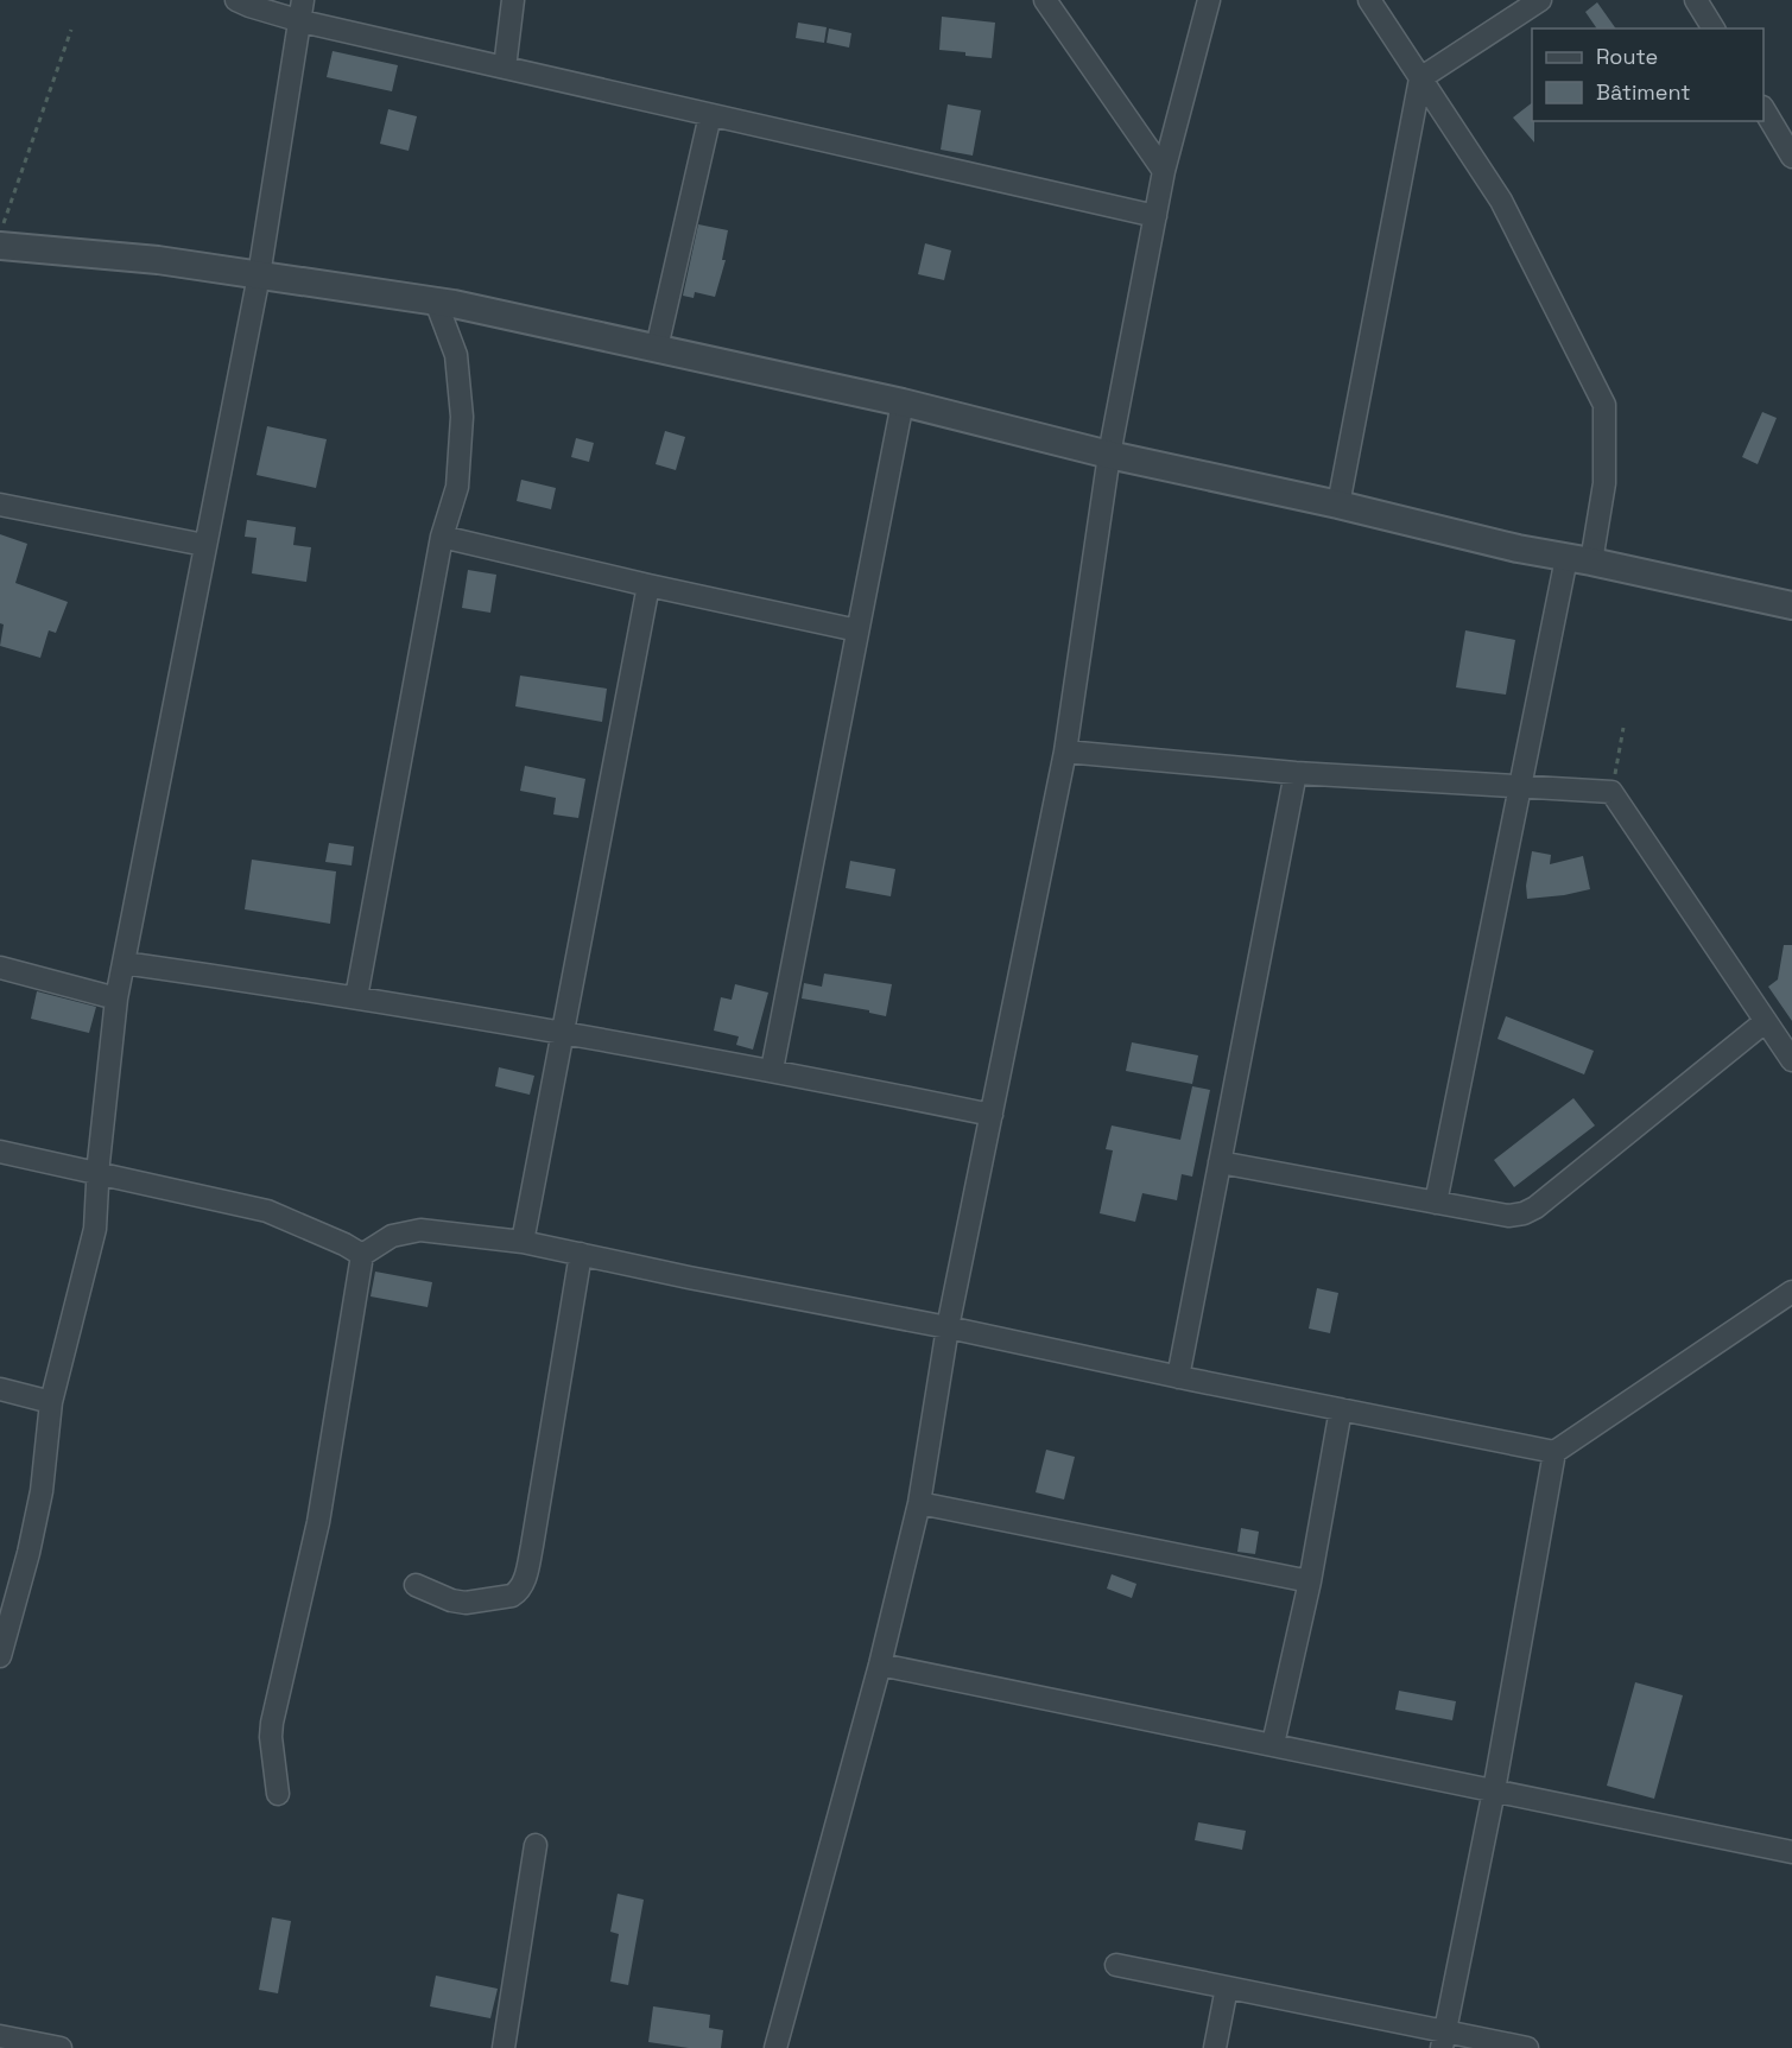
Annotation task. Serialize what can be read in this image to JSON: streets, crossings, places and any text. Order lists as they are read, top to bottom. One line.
{"legend":["Route","Bâtiment"]}
